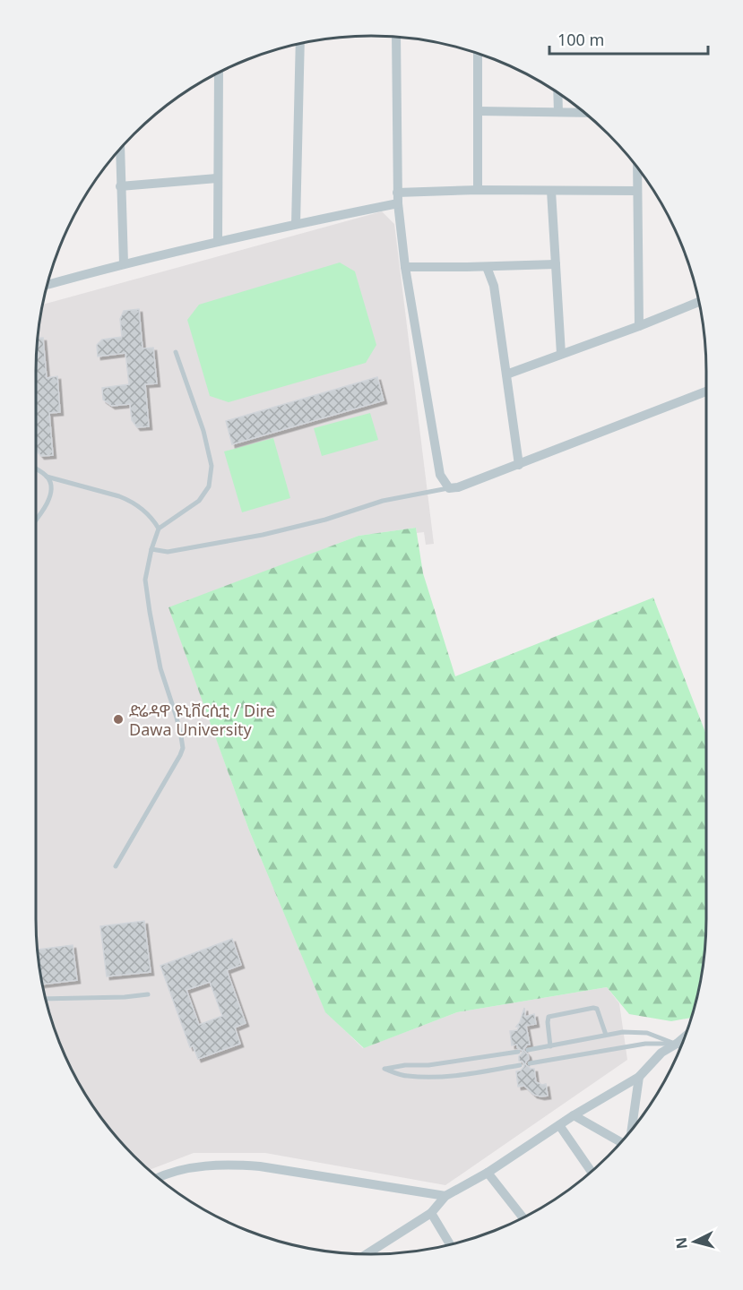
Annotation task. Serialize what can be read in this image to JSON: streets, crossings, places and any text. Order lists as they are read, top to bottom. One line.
{"places":["ድሬዳዋ ዩኒቨርሲቲ / Dire Dawa University"],"scale_bar":"100 m","north":"left"}
